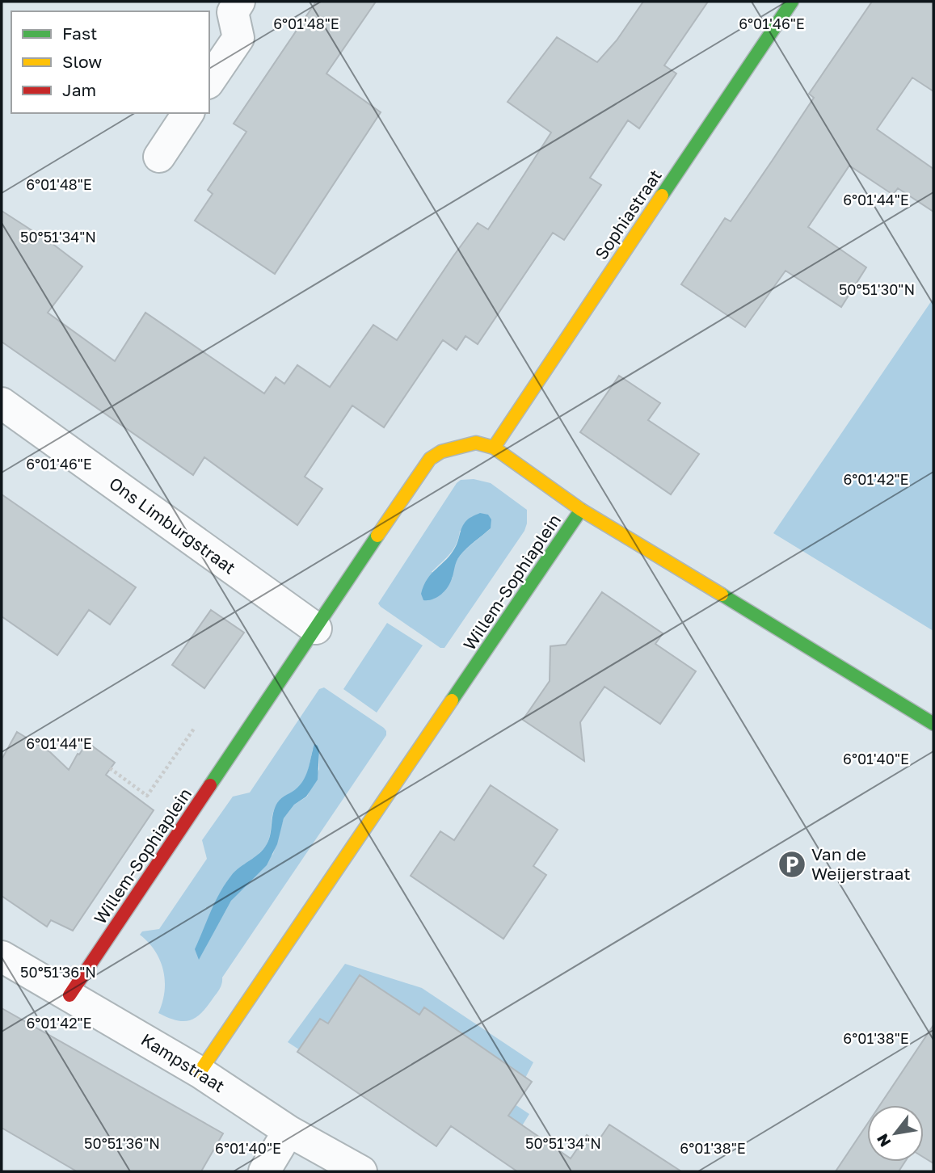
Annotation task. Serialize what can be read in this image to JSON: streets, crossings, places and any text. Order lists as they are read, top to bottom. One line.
{"streets":{"street":["Sophiastraat","Ons Limburgstraat","Willem-Sophiaplein","Kampstraat"]},"crossings":[["Sophiastraat","Willem-Sophiaplein"],["Ons Limburgstraat","Willem-Sophiaplein"],["Willem-Sophiaplein","Kampstraat"]],"places":{"parking":["Van de Weijerstraat"]},"legend":["Fast","Slow","Jam"],"north":"bottom left","coordinates":["6°01'48\"E","6°01'46\"E","6°01'44\"E","50°51'34\"N","50°51'30\"N","6°01'42\"E","6°01'40\"E","50°51'36\"N","6°01'38\"E"]}
